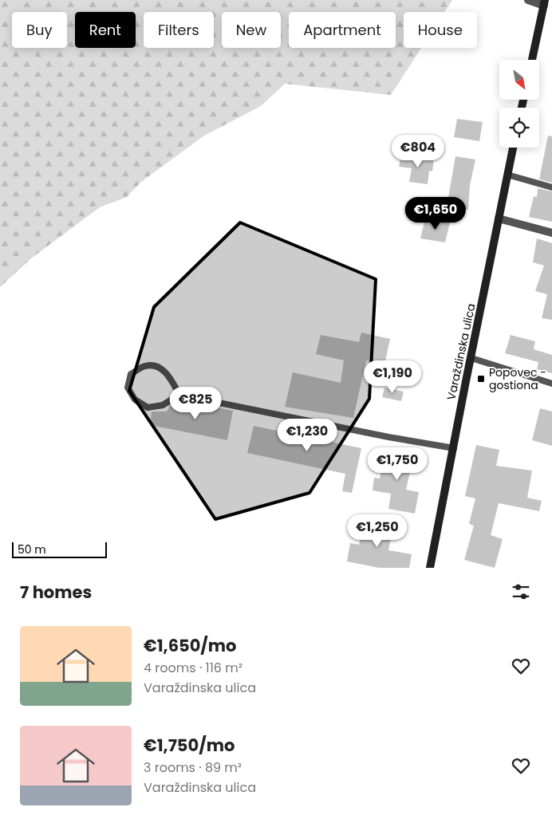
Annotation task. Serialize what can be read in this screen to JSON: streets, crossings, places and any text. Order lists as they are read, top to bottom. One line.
{"streets":{"main road":["Varaždinska ulica"]},"places":{"transit":["Popovec - gostiona"]},"scale_bar":"50 m","north":"bottom right","page":{"chip":["Buy","Rent","Filters","New","Apartment","House"],"price":["€804","€1,650","€1,190","€825","€1,230","€1,750","€1,250"],"scale":"50 m","heading":"7 homes","list":[{"name":"€1,650/mo","note":"4 rooms · 116 m² · Varaždinska ulica"},{"name":"€1,750/mo","note":"3 rooms · 89 m² · Varaždinska ulica"}]}}
